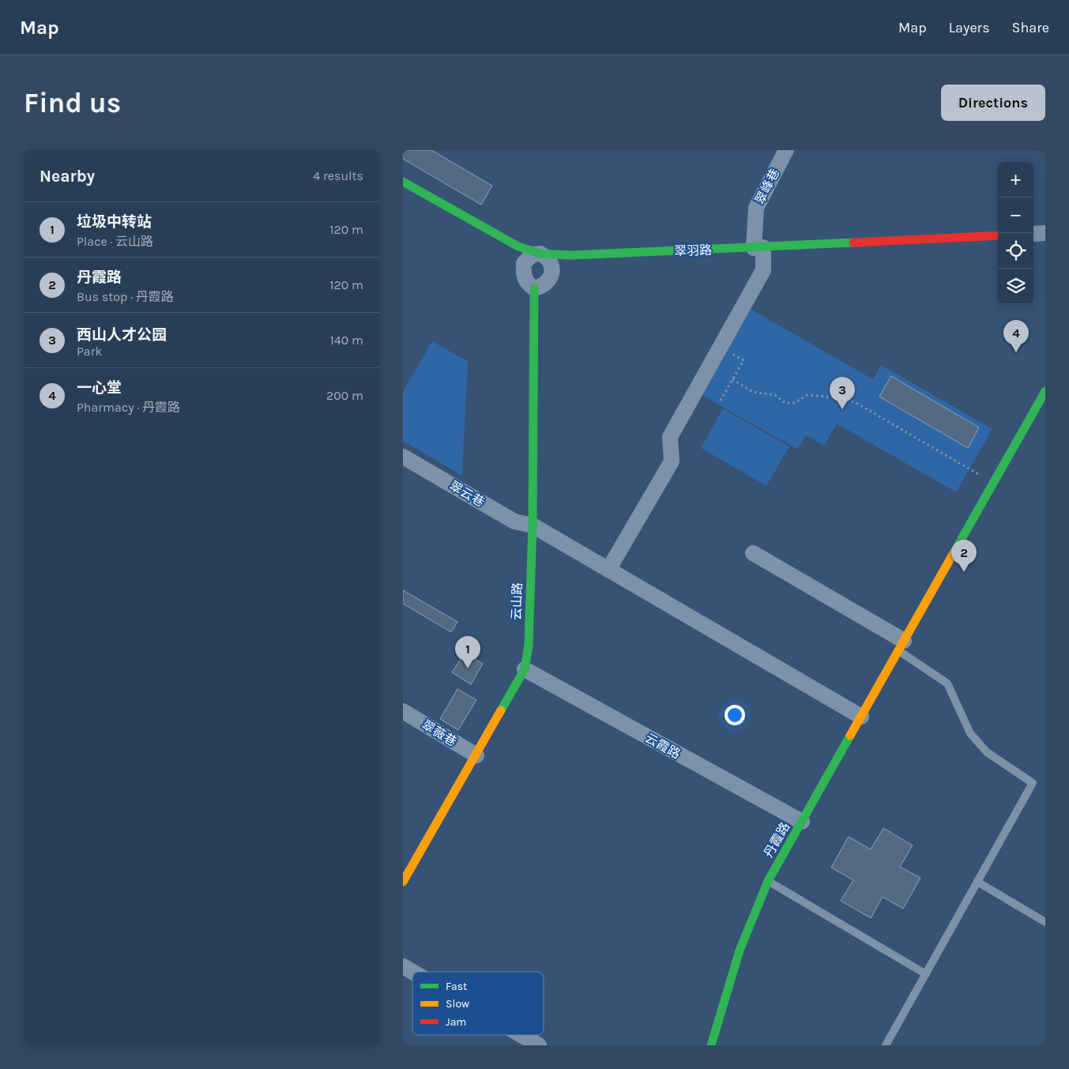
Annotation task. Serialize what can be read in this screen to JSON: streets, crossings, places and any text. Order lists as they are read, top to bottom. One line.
{"streets":{"street":["翠峰巷","翠羽路","翠云巷","云山路","翠薇巷","云霞路","丹霞路"]},"crossings":[["翠峰巷","翠羽路"],["翠峰巷","翠云巷"],["翠羽路","云山路"],["翠云巷","云山路"],["翠云巷","丹霞路"],["云山路","翠薇巷"],["云山路","云霞路"],["云霞路","丹霞路"]],"legend":["Fast","Slow","Jam"],"page":{"header":"Map","nav":["Map","Layers","Share"],"buttons":"Directions","title":"Find us","heading":["Nearby","4 results"],"map_buttons":["+","−"],"list":[{"mark":"1","name":"垃圾中转站","note":"Place · 云山路","value":"120 m"},{"mark":"2","name":"丹霞路","note":"Bus stop · 丹霞路","value":"120 m"},{"mark":"3","name":"西山人才公园","note":"Park","value":"140 m"},{"mark":"4","name":"一心堂","note":"Pharmacy · 丹霞路","value":"200 m"}],"pins":["4","3","2","1"]}}
